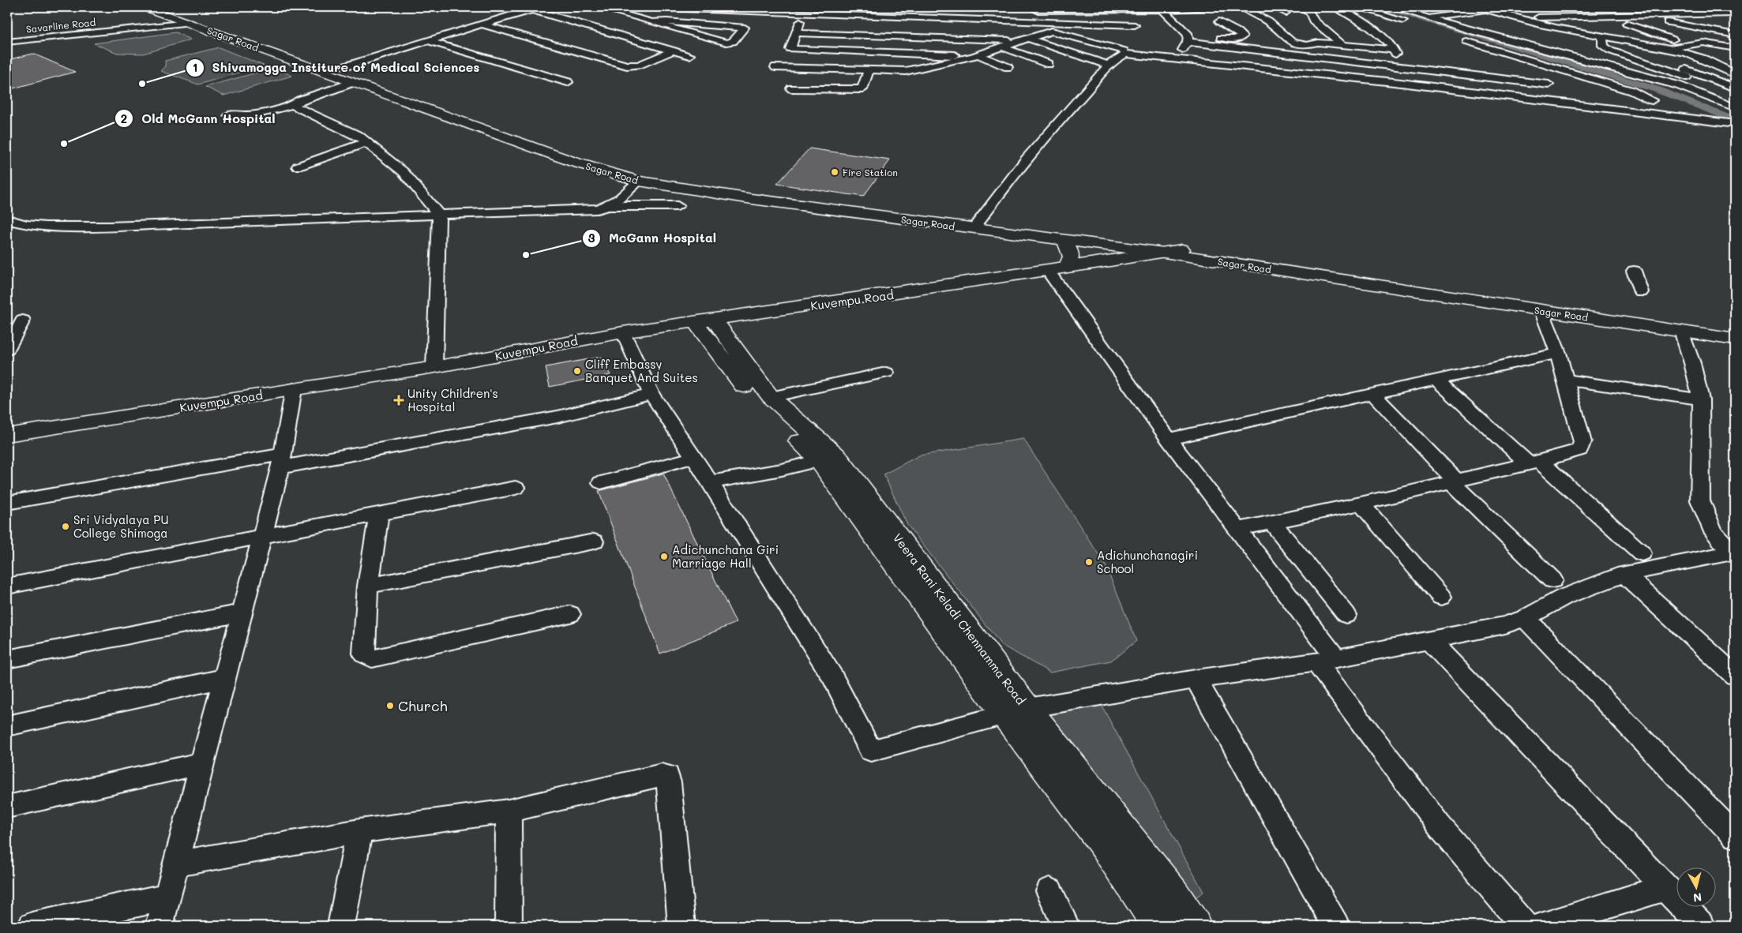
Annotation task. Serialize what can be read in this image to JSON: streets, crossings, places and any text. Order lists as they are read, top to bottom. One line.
{"streets":{"main road":["Sagar Road","Kuvempu Road","Veera Rani Keladi Chennamma Road"],"street":["Savarline Road"]},"crossings":[["Savarline Road","Sagar Road"],["Sagar Road","Kuvempu Road"]],"places":{"other":["Shivamogga Institure of Medical Sciences","Old McGann Hospital","Fire Station","McGann Hospital","Cliff Embassy Banquet And Suites","Sri Vidyalaya PU College Shimoga","Adichunchana Giri Marriage Hall","Adichunchanagiri School","Church"],"health":["Unity Children's Hospital"]},"north":"bottom"}
